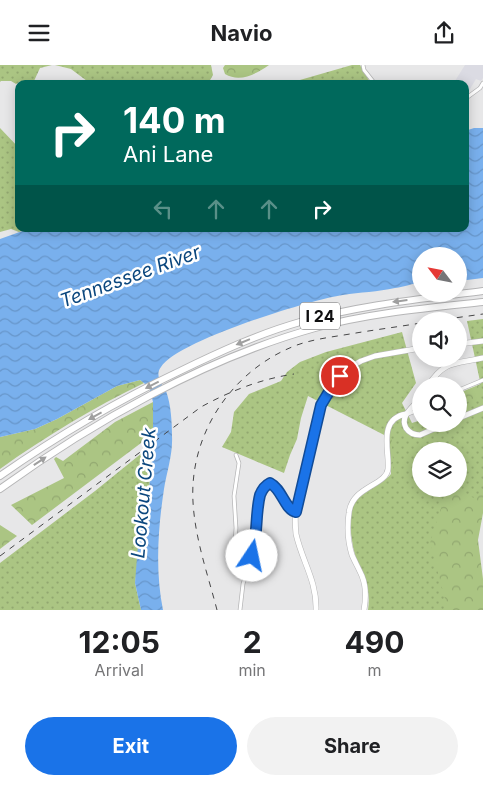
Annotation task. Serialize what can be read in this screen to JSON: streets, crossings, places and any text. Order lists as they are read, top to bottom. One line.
{"streets":{"highway":["I 24"]},"water":["Tennessee River","Lookout Creek"],"north":"top left","page":{"header":"Navio","turn":["140 m","Ani Lane"],"eta":["12:05","Arrival","2","min","490","m"],"buttons":["Exit","Share"]}}
